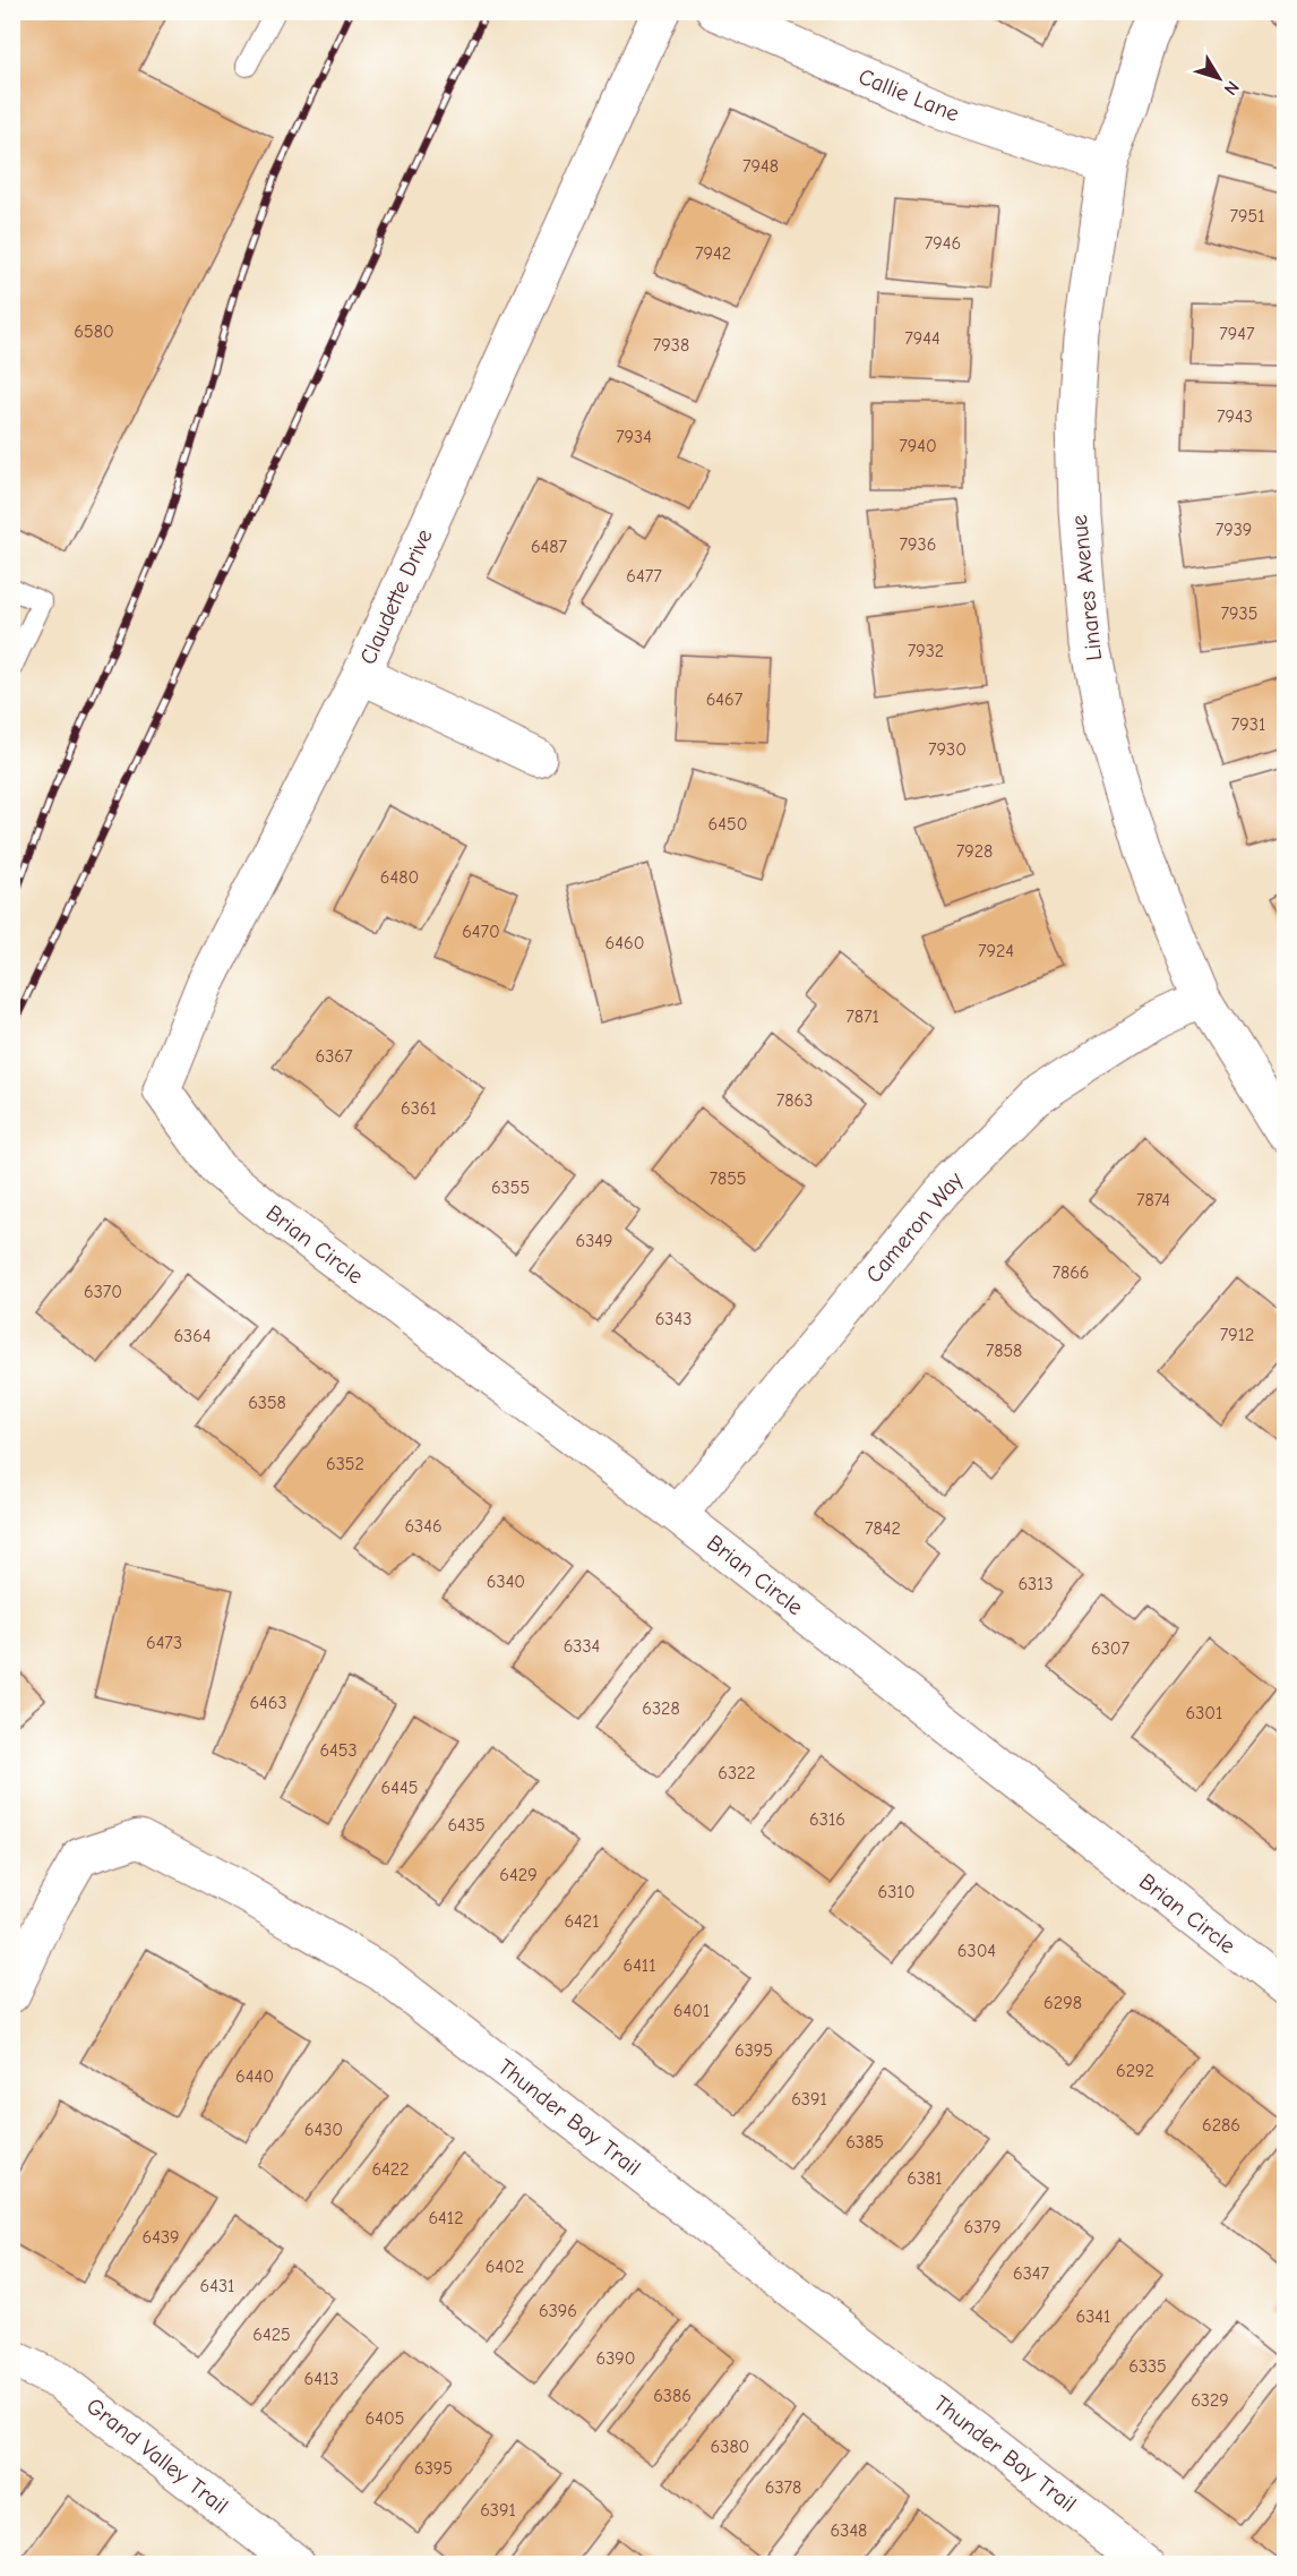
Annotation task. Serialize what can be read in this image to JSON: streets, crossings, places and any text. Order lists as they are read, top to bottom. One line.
{"streets":{"street":["Callie Lane","Linares Avenue","Claudette Drive","Cameron Way","Brian Circle","Thunder Bay Trail","Grand Valley Trail"]},"crossings":[["Callie Lane","Linares Avenue"],["Linares Avenue","Cameron Way"],["Claudette Drive","Brian Circle"],["Cameron Way","Brian Circle"]],"house_numbers":["7948","7951","7946","7942","6580","7947","7944","7938","7943","7934","7940","7939","7936","6487","6477","7935","7932","6467","7931","7930","6450","7928","6480","6470","6460","7924","7871","6367","7863","6361","7855","6355","7874","6349","7866","6370","6343","7912","6364","7858","6358","6352","6346","7842","6340","6313","6473","6334","6307","6463","6328","6301","6453","6322","6445","6316","6435","6429","6310","6421","6304","6411","6298","6401","6395","6292","6440","6391","6286","6430","6385","6422","6381","6412","6379","6439","6402","6347","6431","6396","6341","6425","6390","6335","6413","6386","6329","6405","6380","6395","6378","6391","6348"],"north":"bottom right"}
